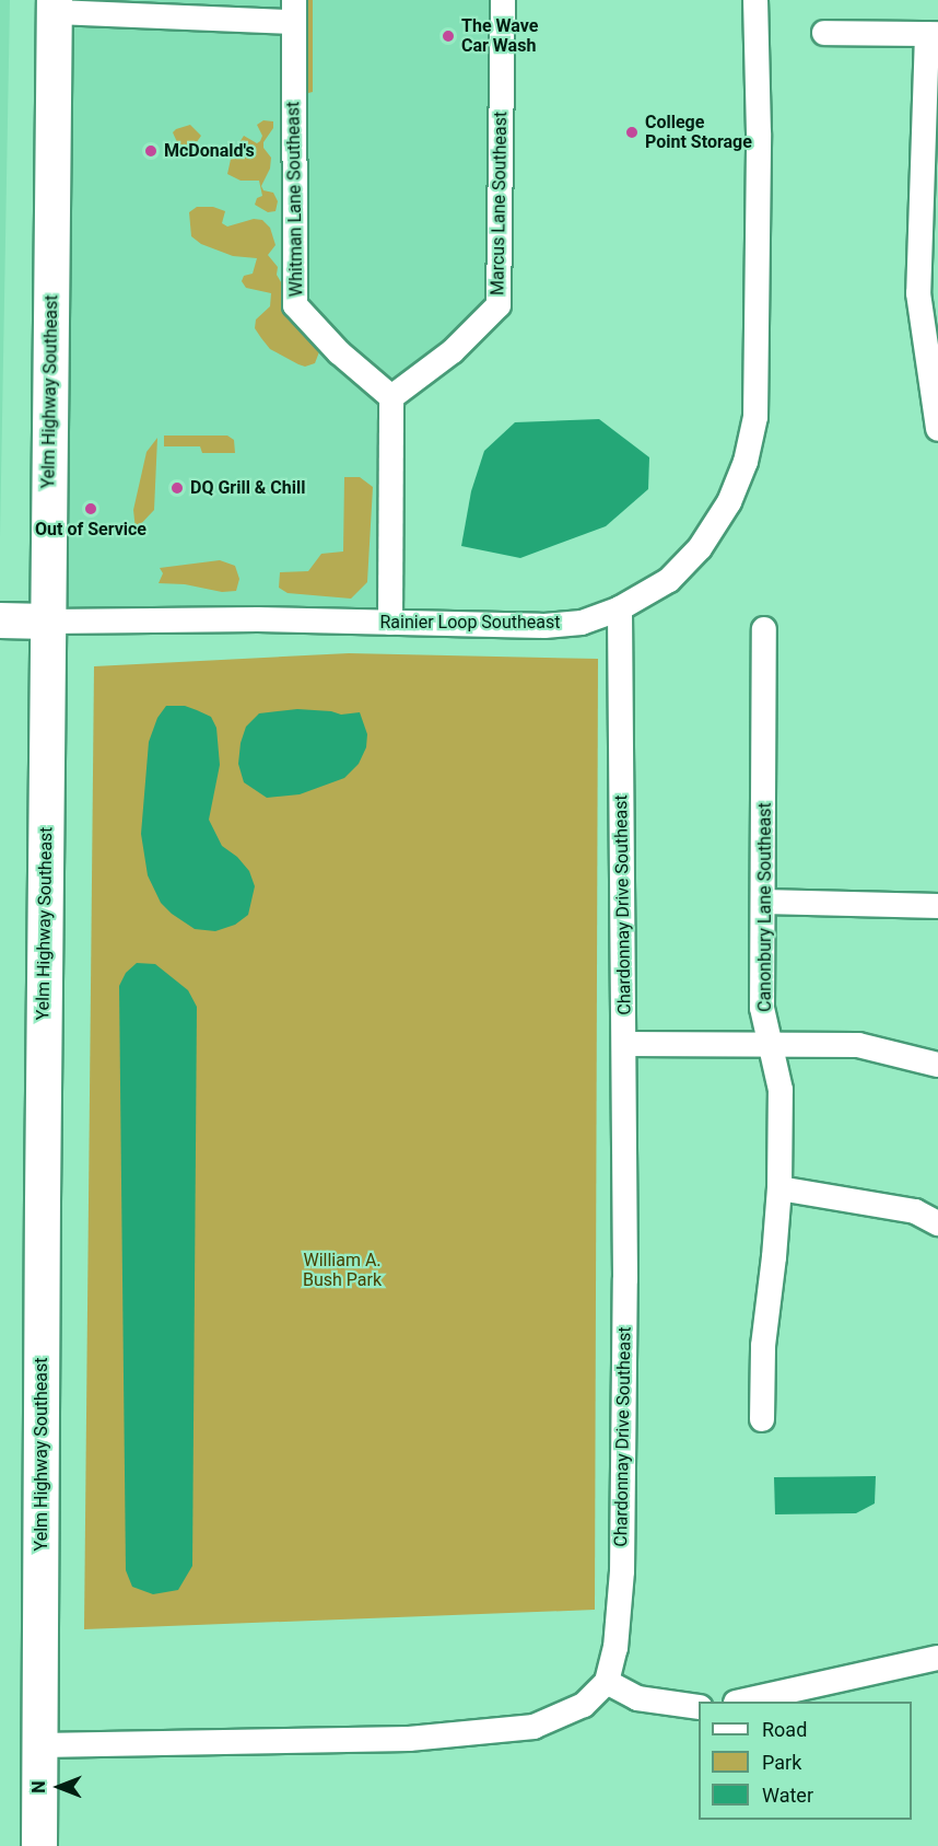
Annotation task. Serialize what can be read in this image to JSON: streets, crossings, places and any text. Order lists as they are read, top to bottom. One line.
{"streets":{"main road":["Yelm Highway Southeast"],"street":["Whitman Lane Southeast","Marcus Lane Southeast","Rainier Loop Southeast","Chardonnay Drive Southeast","Canonbury Lane Southeast"]},"crossings":[["Whitman Lane Southeast","Marcus Lane Southeast"],["Yelm Highway Southeast","Rainier Loop Southeast"],["Rainier Loop Southeast","Chardonnay Drive Southeast"]],"parks":["William A. Bush Park"],"places":["The Wave Car Wash","College Point Storage","McDonald's","DQ Grill & Chill","Out of Service"],"legend":["Road","Park","Water"],"north":"left"}
